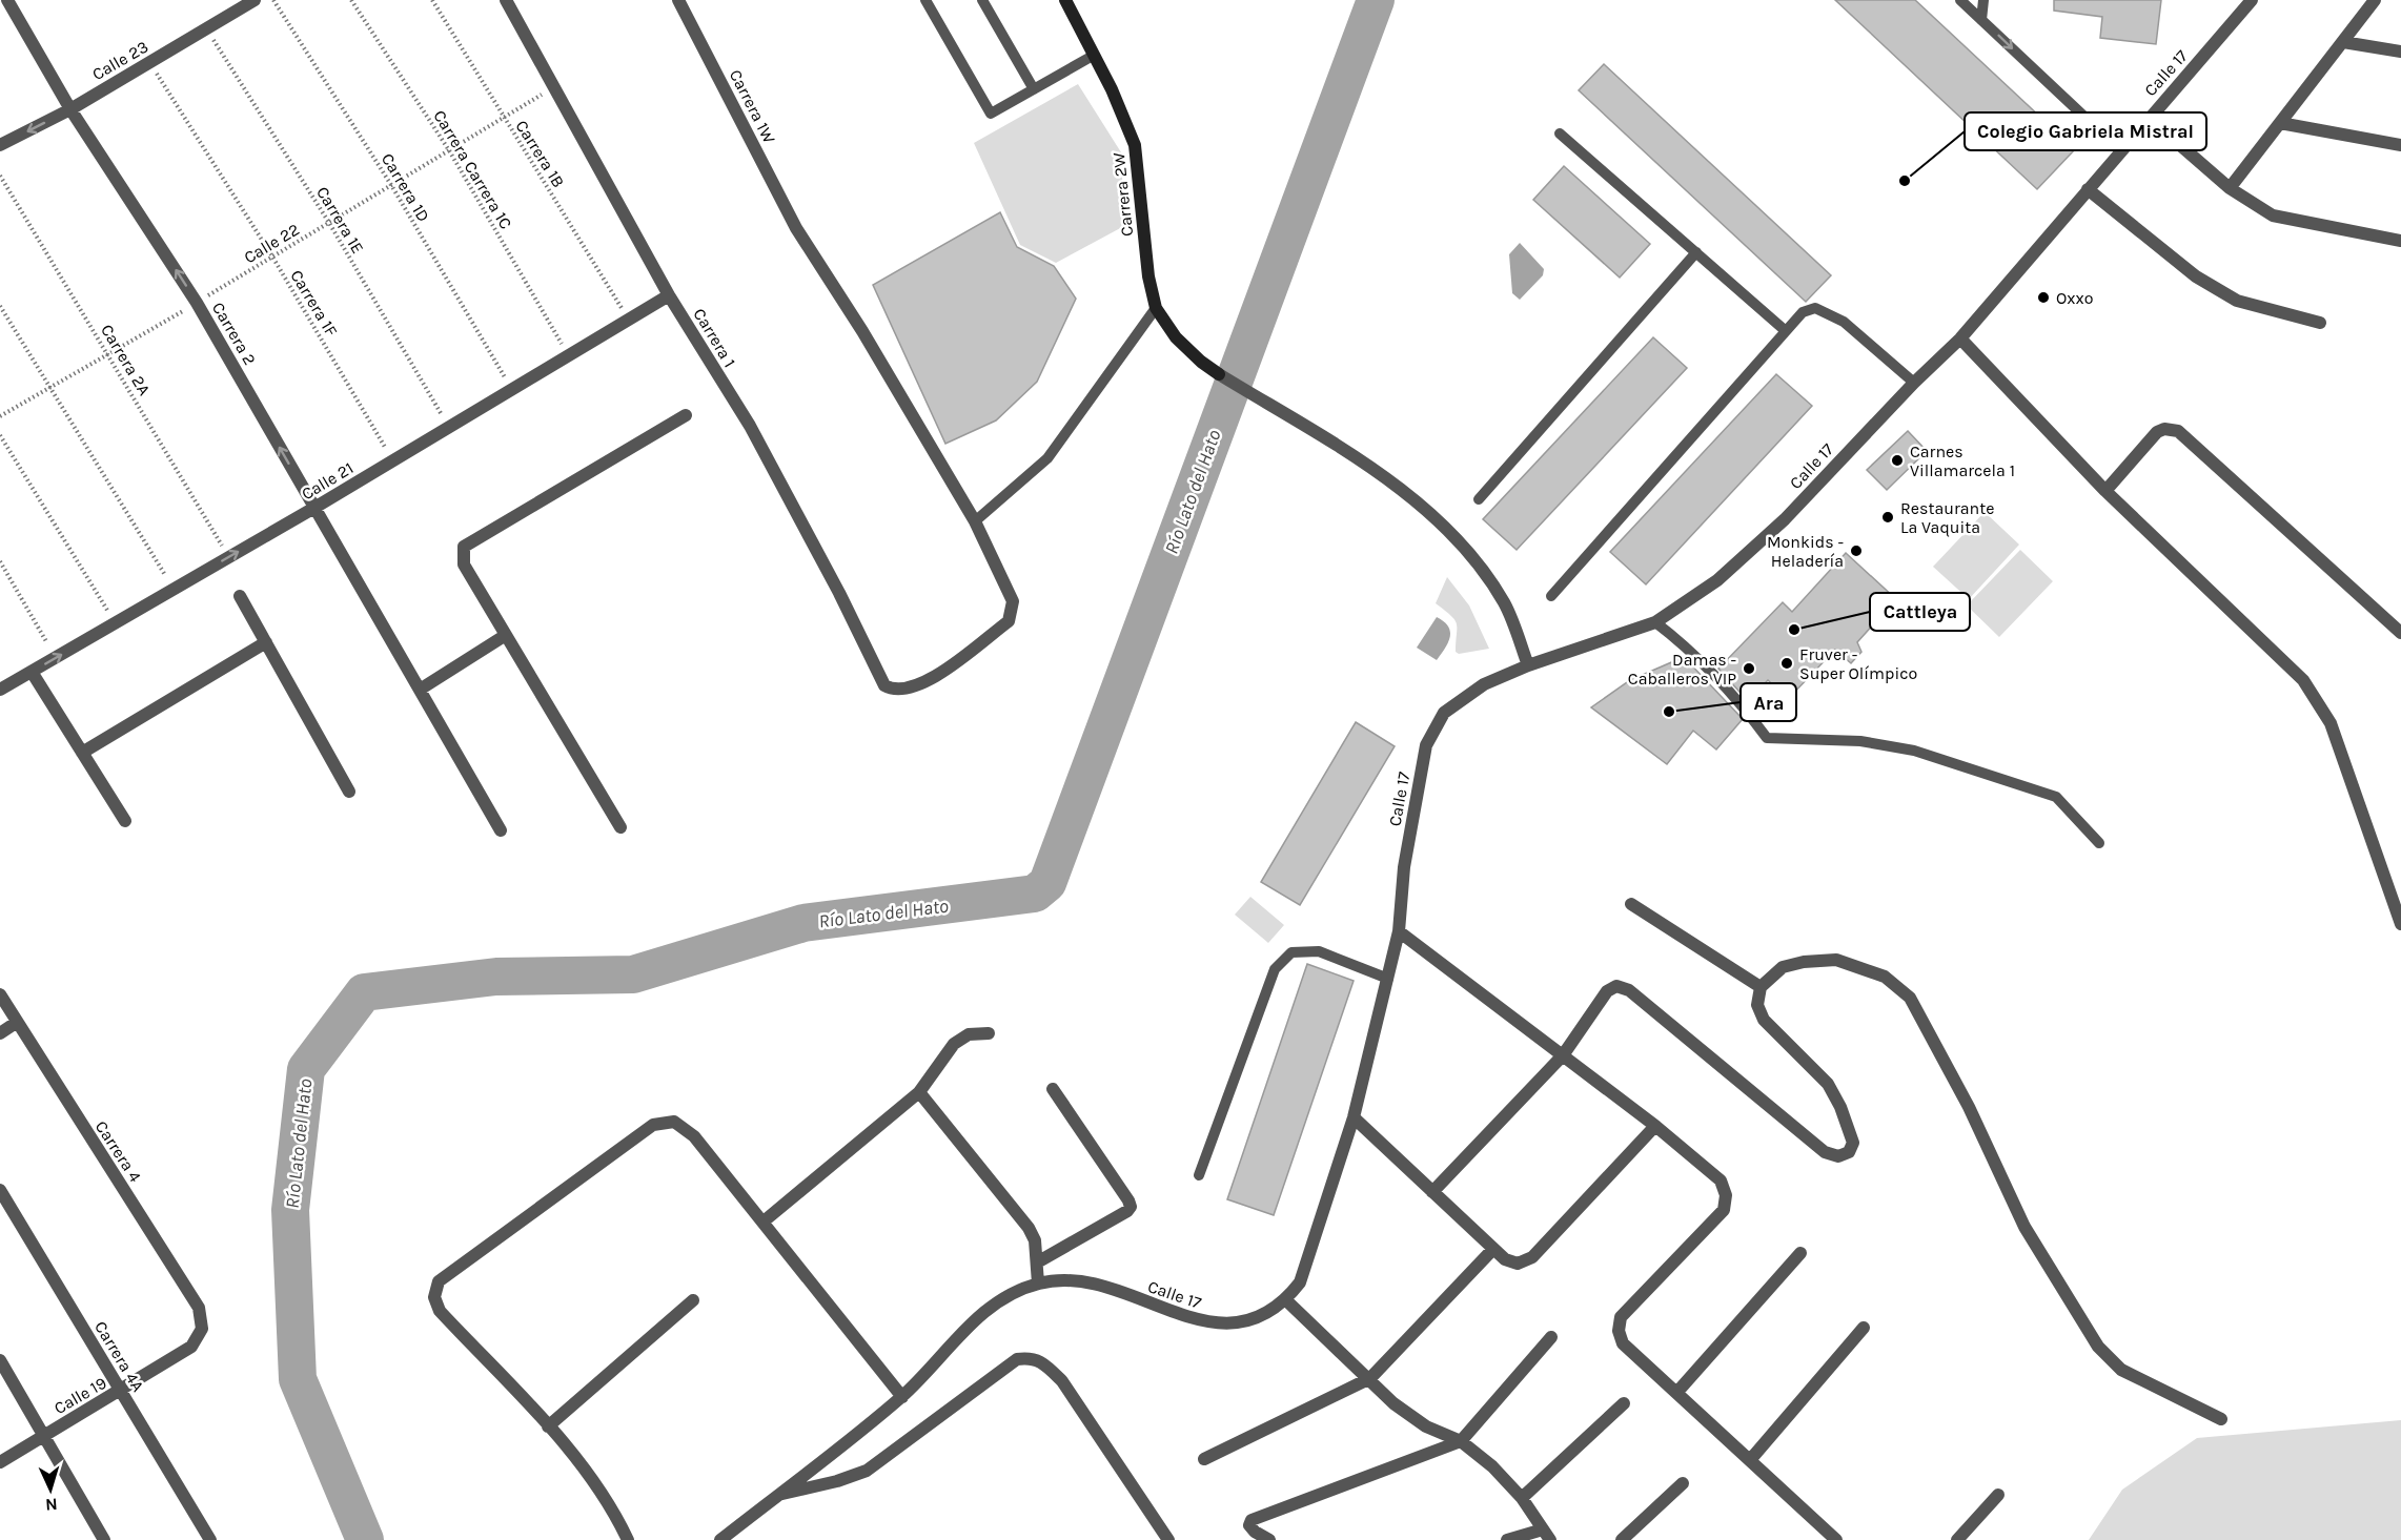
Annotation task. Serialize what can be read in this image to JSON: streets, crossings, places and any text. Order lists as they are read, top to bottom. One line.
{"streets":{"street":["Calle 23","Calle 17","Carrera 1W","Carrera 2W","Carrera 2","Carrera 1","Calle 21","Carrera 4","Carrera 4A","Calle 19"],"path":["Carrera 1B","Carrera Carrera 1C","Carrera 1D","Carrera 1E","Calle 22","Carrera 1F","Carrera 2A"]},"crossings":[["Calle 23","Carrera 1E"],["Calle 23","Carrera 1F"],["Calle 23","Carrera 2"],["Calle 17","Carrera 2W"],["Carrera 1W","Carrera 1"],["Carrera 1B","Calle 22"],["Carrera 1B","Calle 21"],["Carrera Carrera 1C","Calle 22"],["Carrera Carrera 1C","Calle 21"],["Carrera 1D","Calle 22"],["Carrera 1D","Calle 21"],["Carrera 1E","Calle 22"],["Carrera 1E","Calle 21"],["Calle 22","Carrera 1F"],["Calle 22","Carrera 2"],["Calle 22","Carrera 1"],["Calle 22","Carrera 2A"],["Carrera 1F","Calle 21"],["Carrera 2","Calle 21"],["Carrera 1","Calle 21"],["Carrera 2A","Calle 21"],["Carrera 4","Calle 19"],["Carrera 4A","Calle 19"]],"one_way":["Carrera 2"],"water":["Río Lato del Hato"],"places":["Colegio Gabriela Mistral","Oxxo","Carnes Villamarcela 1","Restaurante La Vaquita","Monkids - Heladería","Cattleya","Fruver - Super Olímpico","Damas - Caballeros VIP","Ara"],"north":"bottom"}
